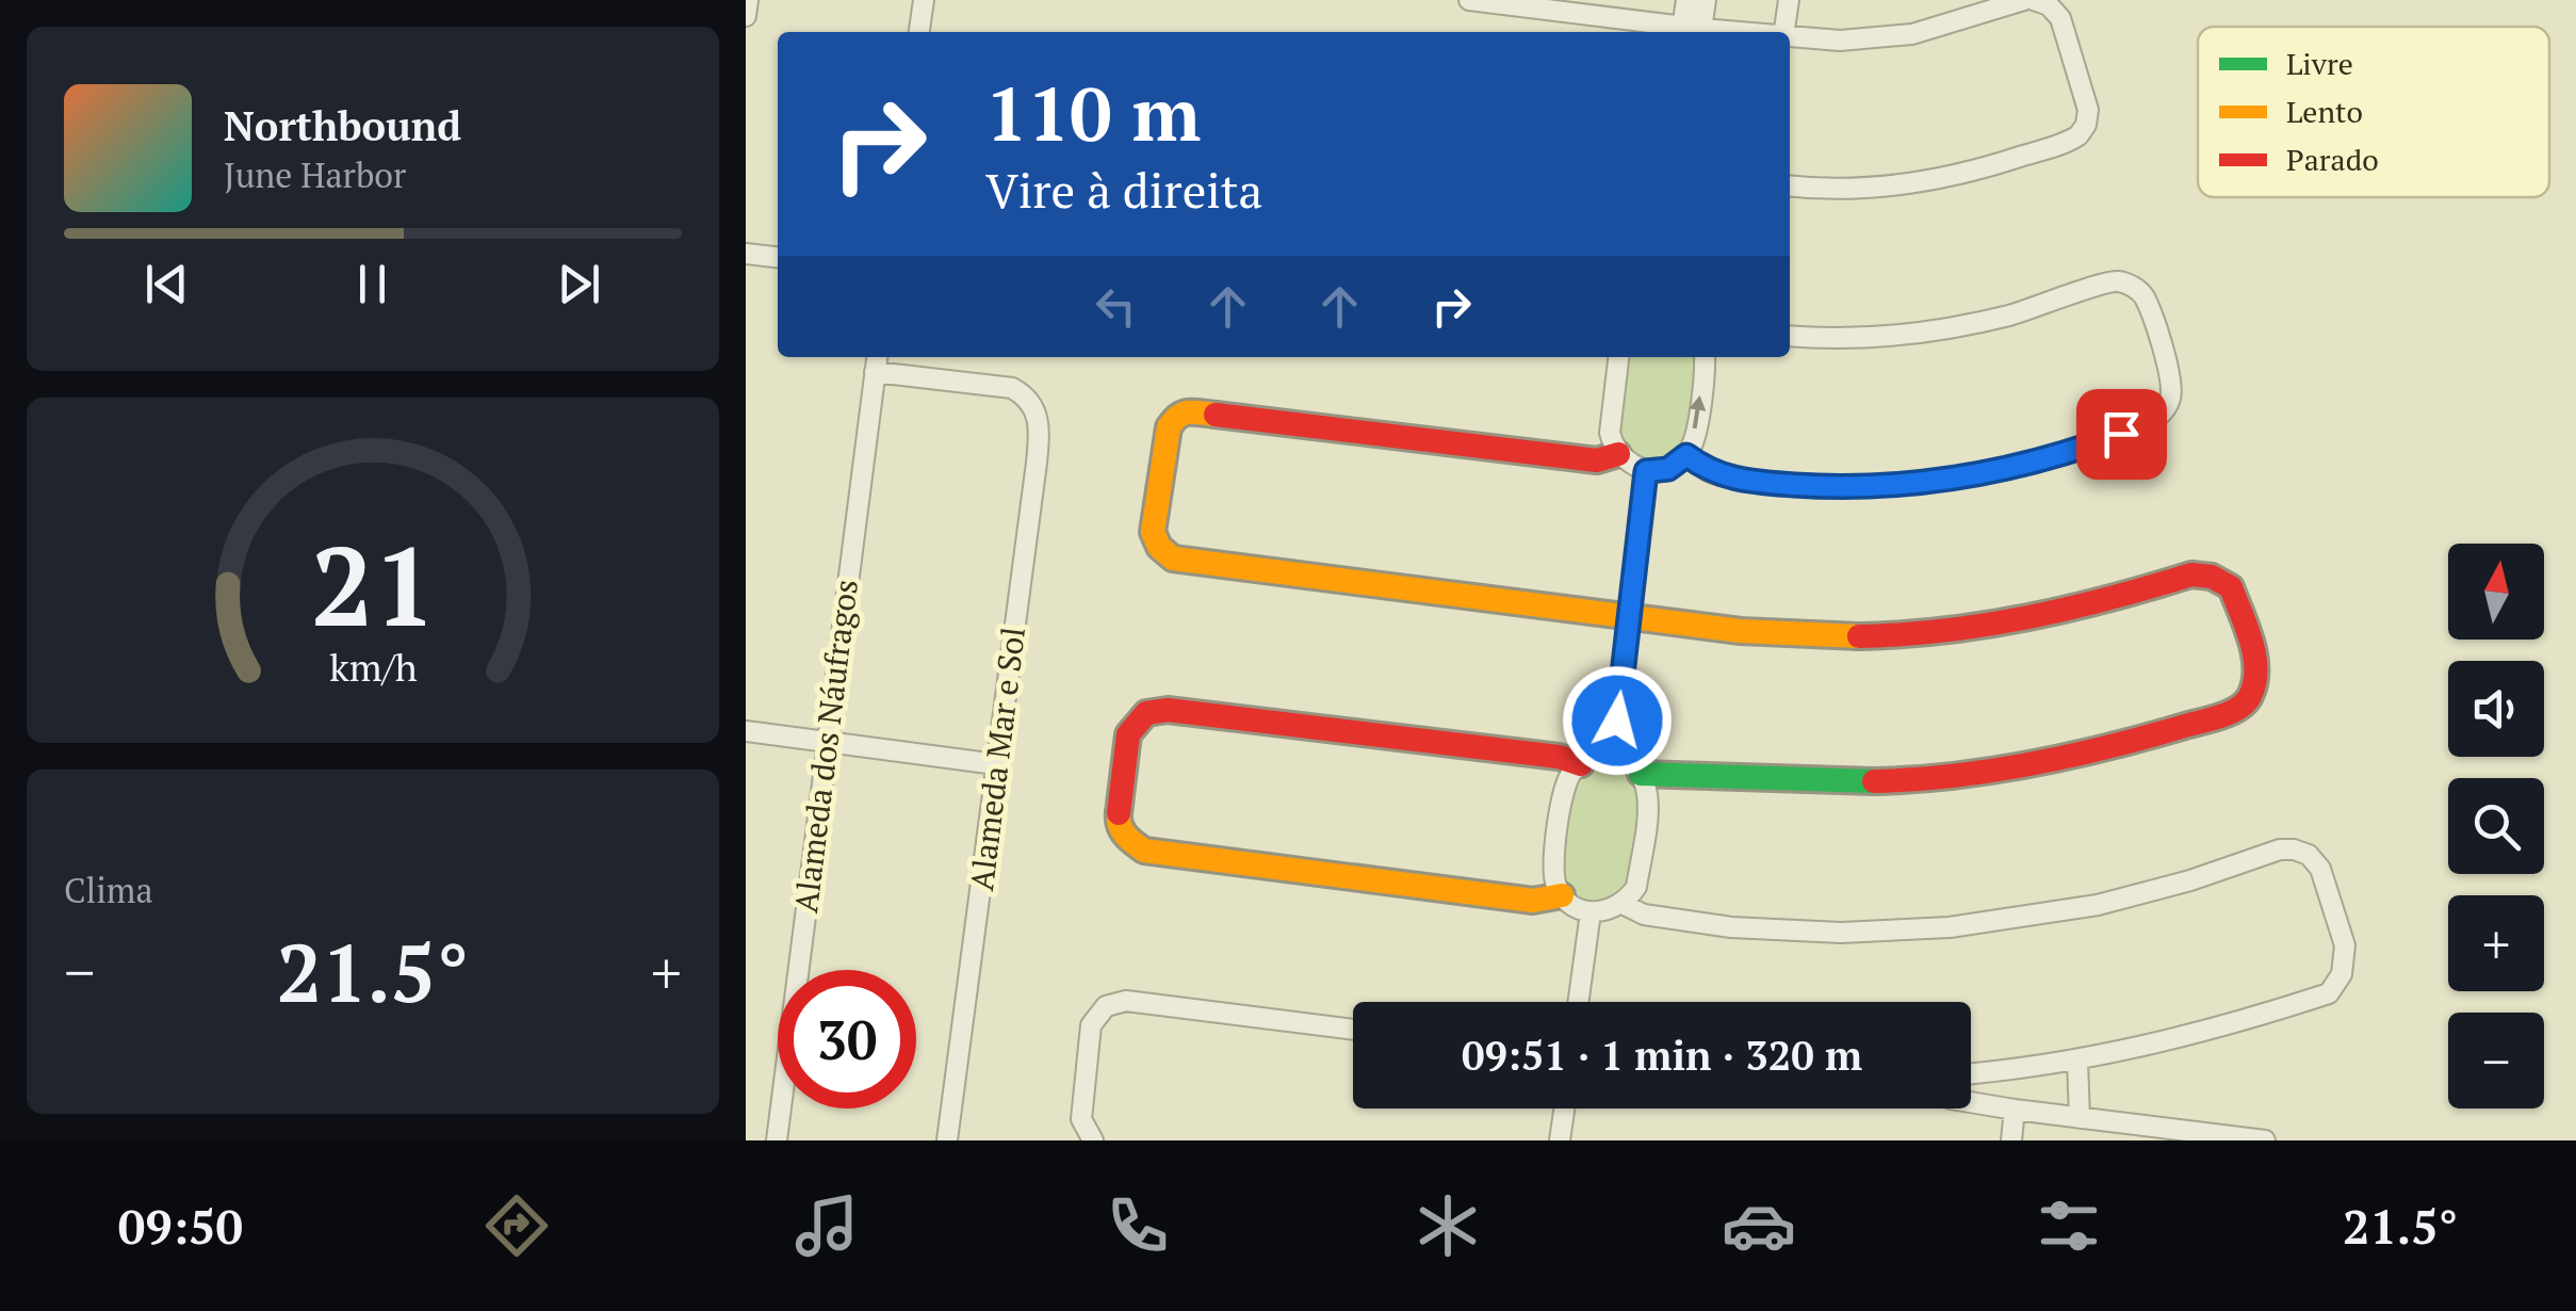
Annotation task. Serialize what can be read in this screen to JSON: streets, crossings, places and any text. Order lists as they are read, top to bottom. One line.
{"streets":{"street":["Alameda dos Náufragos","Alameda Mar e Sol"]},"crossings":[["Alameda dos Náufragos","Alameda Mar e Sol"]],"legend":["Livre","Lento","Parado"],"north":"top","page":{"turn":["110 m","Vire à direita"],"song":["Northbound","June Harbor"],"map_buttons":["+","−"],"tile":"Clima","heat":["−","21.5°","+"],"limit":"30","trip":"09:51 · 1 min · 320 m","tabs":["09:50","21.5°"],"gauge":["21","km/h"]}}
